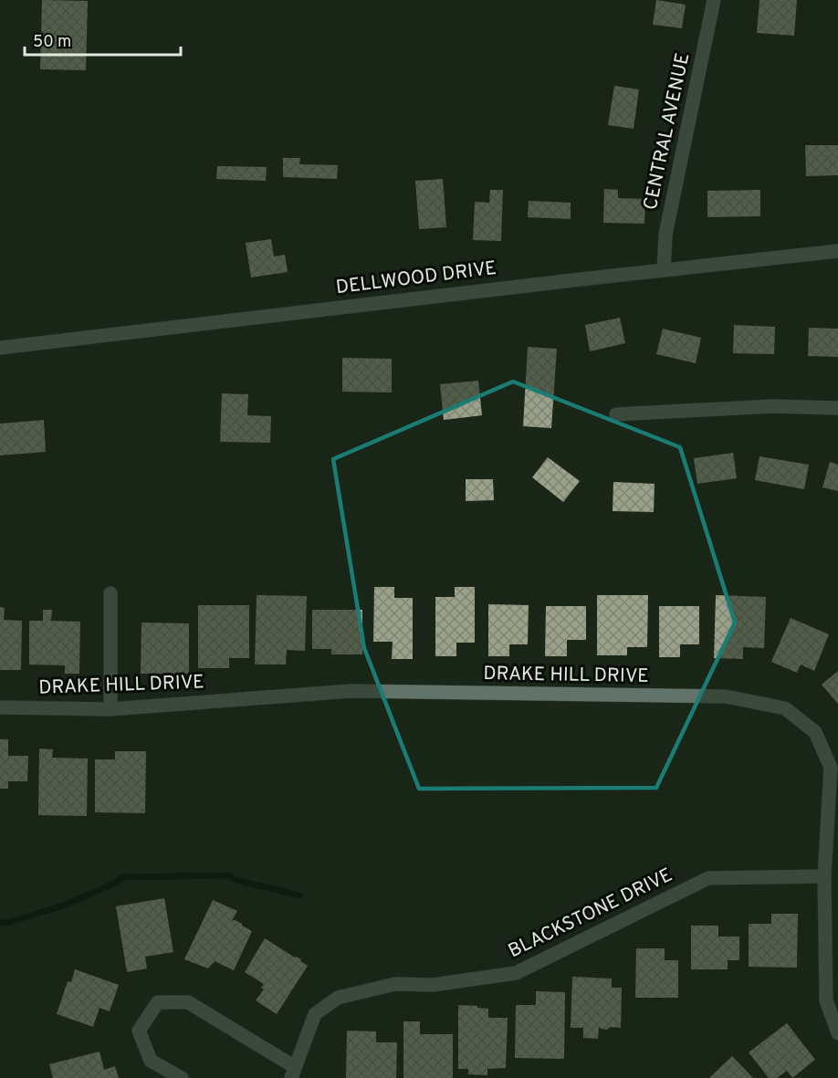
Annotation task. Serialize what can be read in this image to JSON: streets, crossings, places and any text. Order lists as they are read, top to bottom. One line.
{"streets":{"street":["CENTRAL AVENUE","DELLWOOD DRIVE","DRAKE HILL DRIVE","BLACKSTONE DRIVE"]},"crossings":[["CENTRAL AVENUE","DELLWOOD DRIVE"],["DRAKE HILL DRIVE","BLACKSTONE DRIVE"]],"scale_bar":"50 m"}
